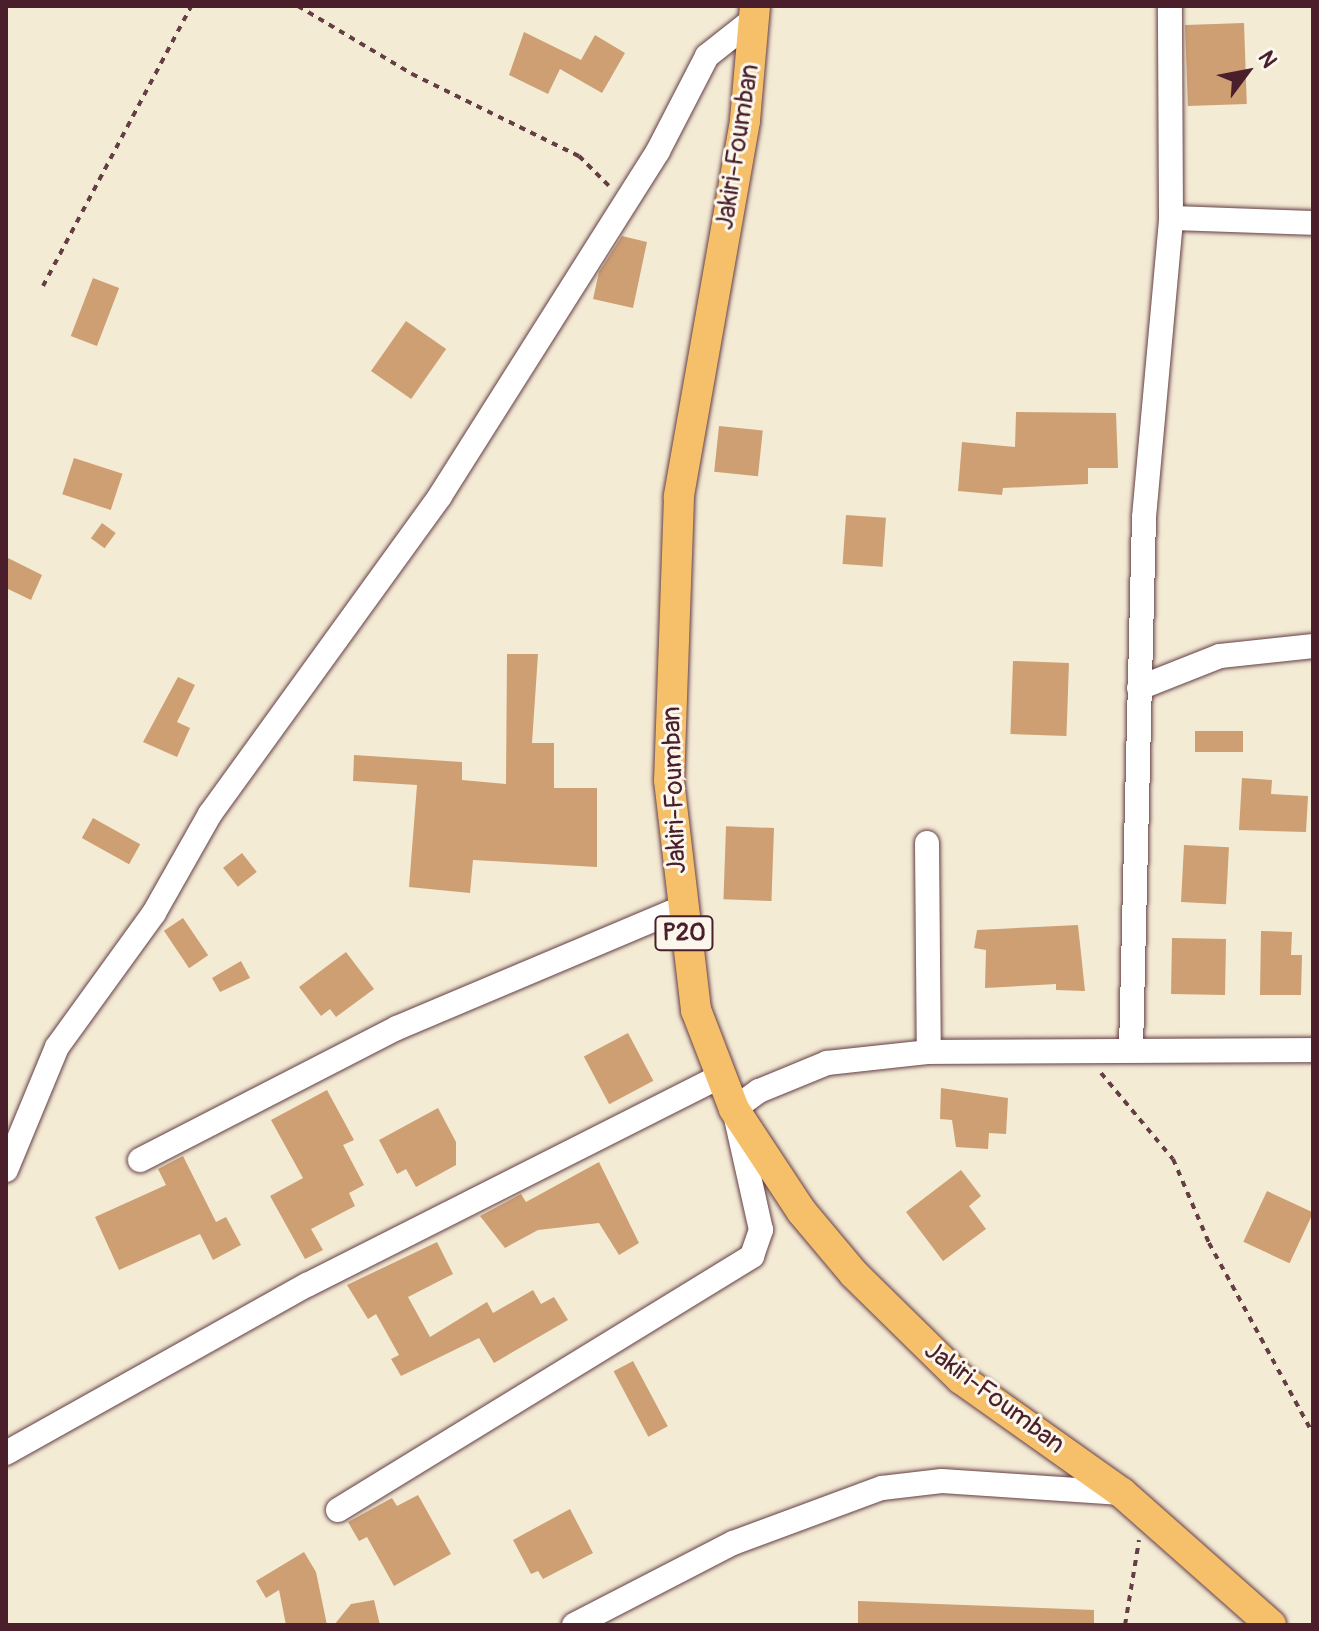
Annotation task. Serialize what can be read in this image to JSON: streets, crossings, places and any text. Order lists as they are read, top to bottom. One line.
{"streets":{"main road":["Jakiri-Foumban","P20"]},"north":"top right"}
